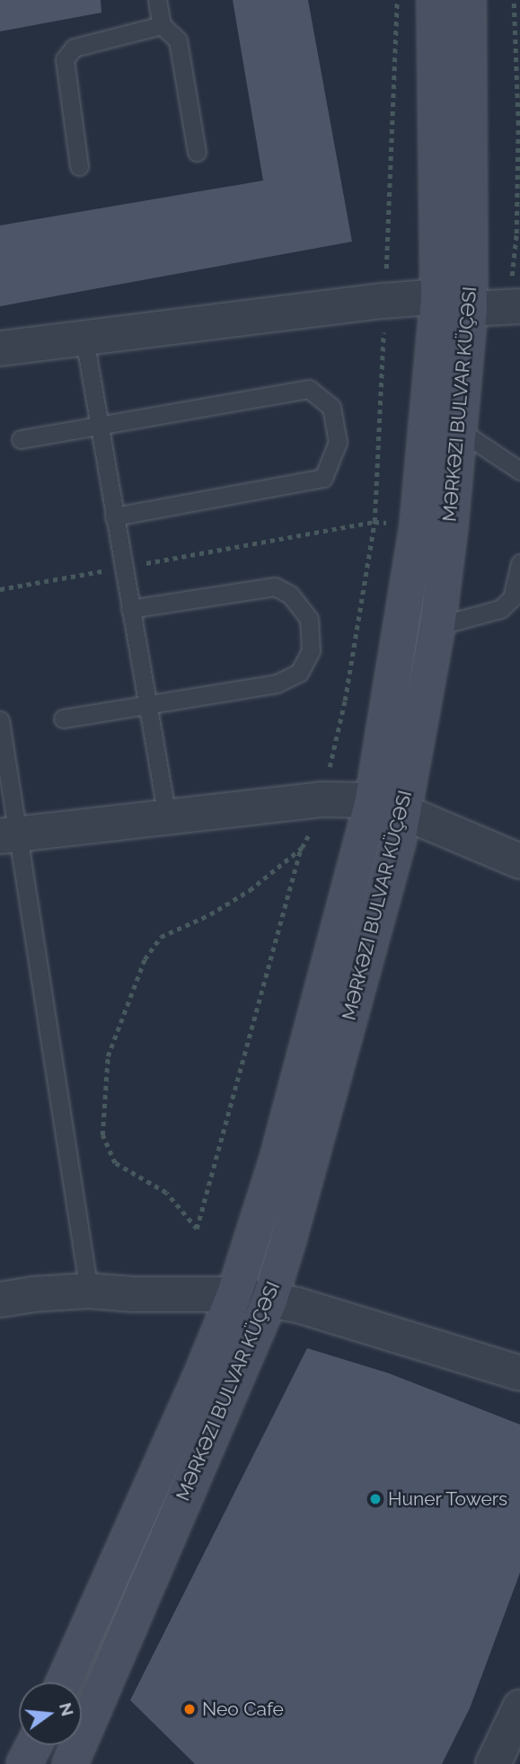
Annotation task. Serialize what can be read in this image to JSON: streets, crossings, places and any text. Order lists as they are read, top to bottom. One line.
{"streets":{"street":["MƏRKƏZI BULVAR KÜÇƏSI"]},"places":["Huner Towers","Neo Cafe"],"north":"right"}
